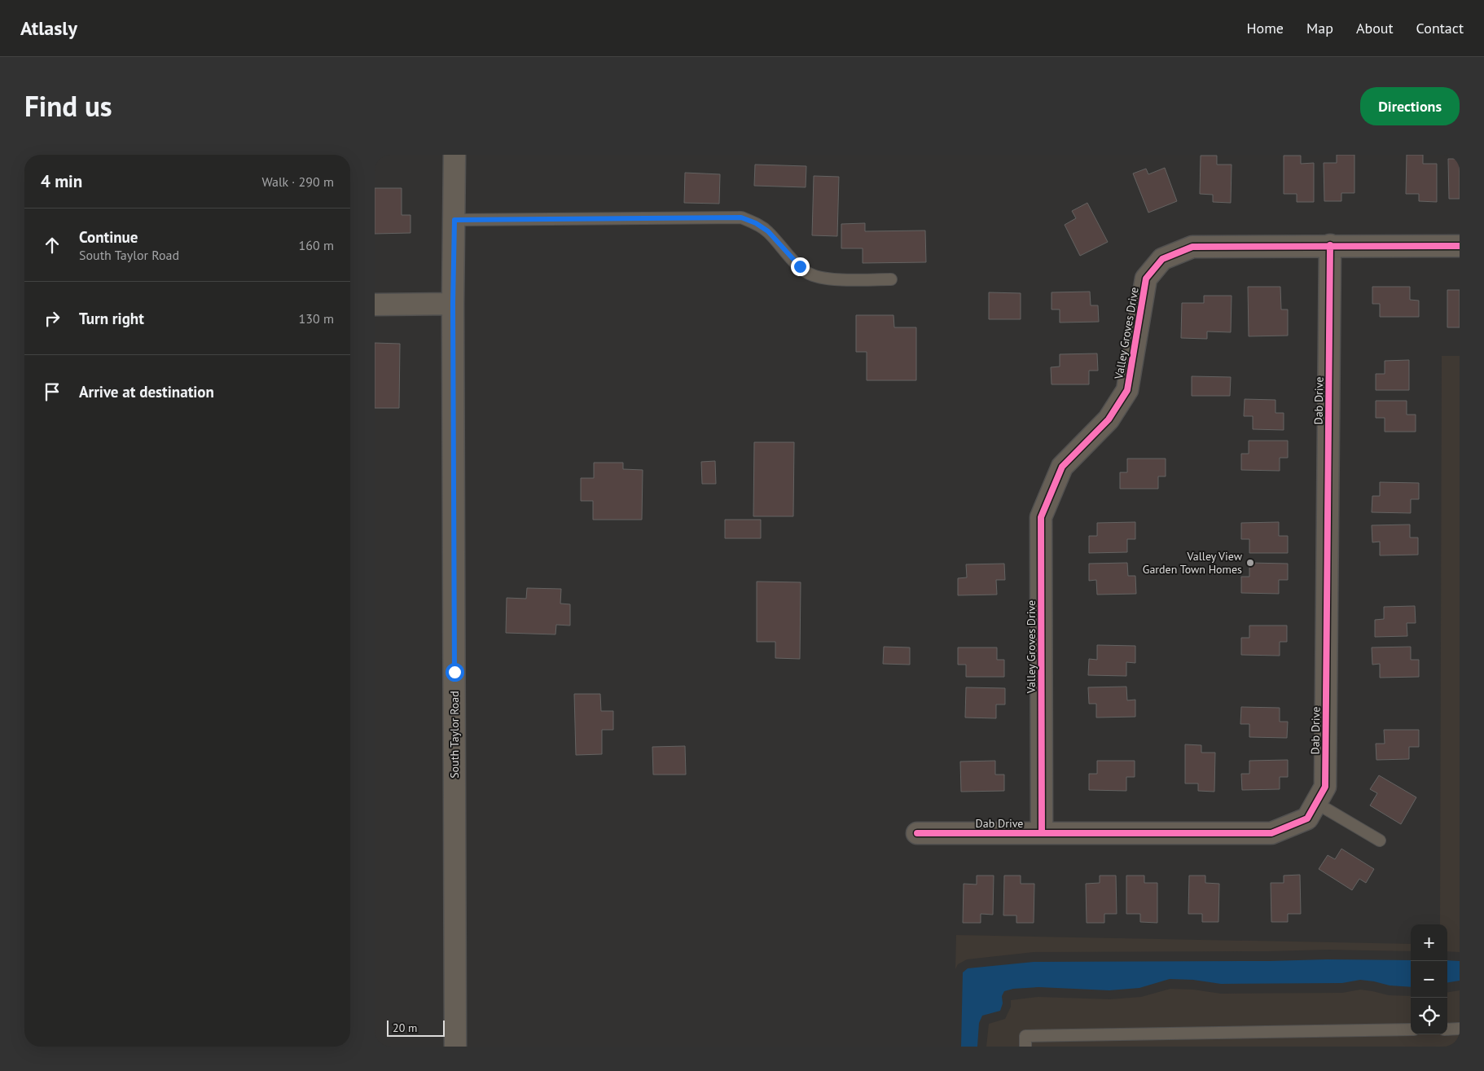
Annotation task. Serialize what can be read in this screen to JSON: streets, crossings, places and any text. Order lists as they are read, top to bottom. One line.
{"streets":{"street":["Valley Groves Drive","Dab Drive","South Taylor Road"]},"crossings":[["Valley Groves Drive","Dab Drive"]],"places":["Valley View Garden Town Homes"],"scale_bar":"20 m","page":{"header":"Atlasly","nav":["Home","Map","About","Contact"],"title":"Find us","buttons":"Directions","heading":["4 min","Walk · 290 m"],"list":[["Continue","South Taylor Road","160 m"],["Turn right","130 m"],"Arrive at destination"],"map_buttons":["+","−"],"scale":"20 m"}}
